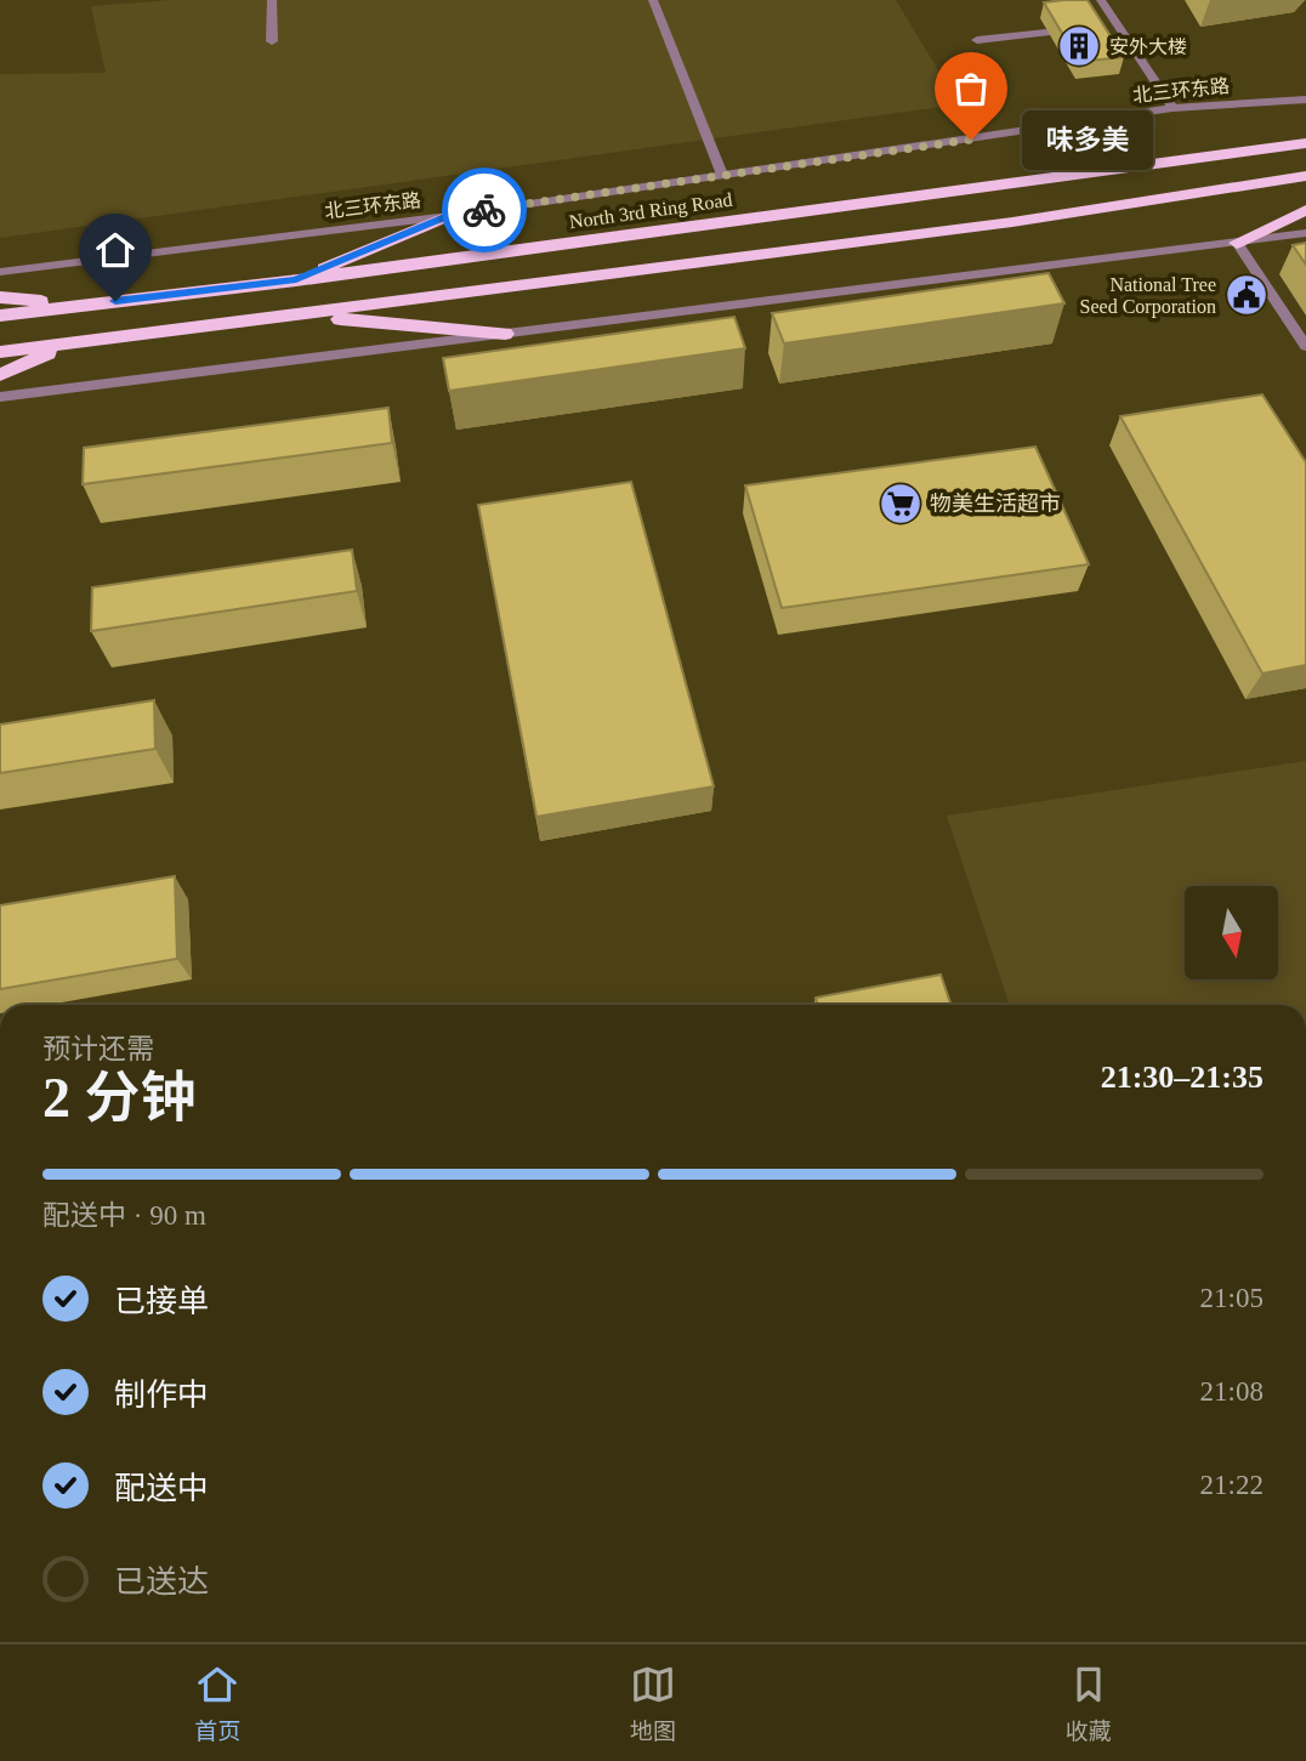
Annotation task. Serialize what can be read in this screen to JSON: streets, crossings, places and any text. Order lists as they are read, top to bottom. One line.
{"streets":{"highway":["North 3rd Ring Road"],"street":["北三环东路"]},"places":{"building":["安外大楼"],"other":["味多美"],"public building":["National Tree Seed Corporation"],"supermarket":["物美生活超市"]},"north":"bottom","page":{"bubble":"味多美","heading":["2 分钟","预计还需","21:30–21:35"],"bar":"配送中 · 90 m","list":[["已接单","21:05"],["制作中","21:08"],["配送中","21:22"],"已送达"],"tabs":["首页","地图","收藏"]}}
